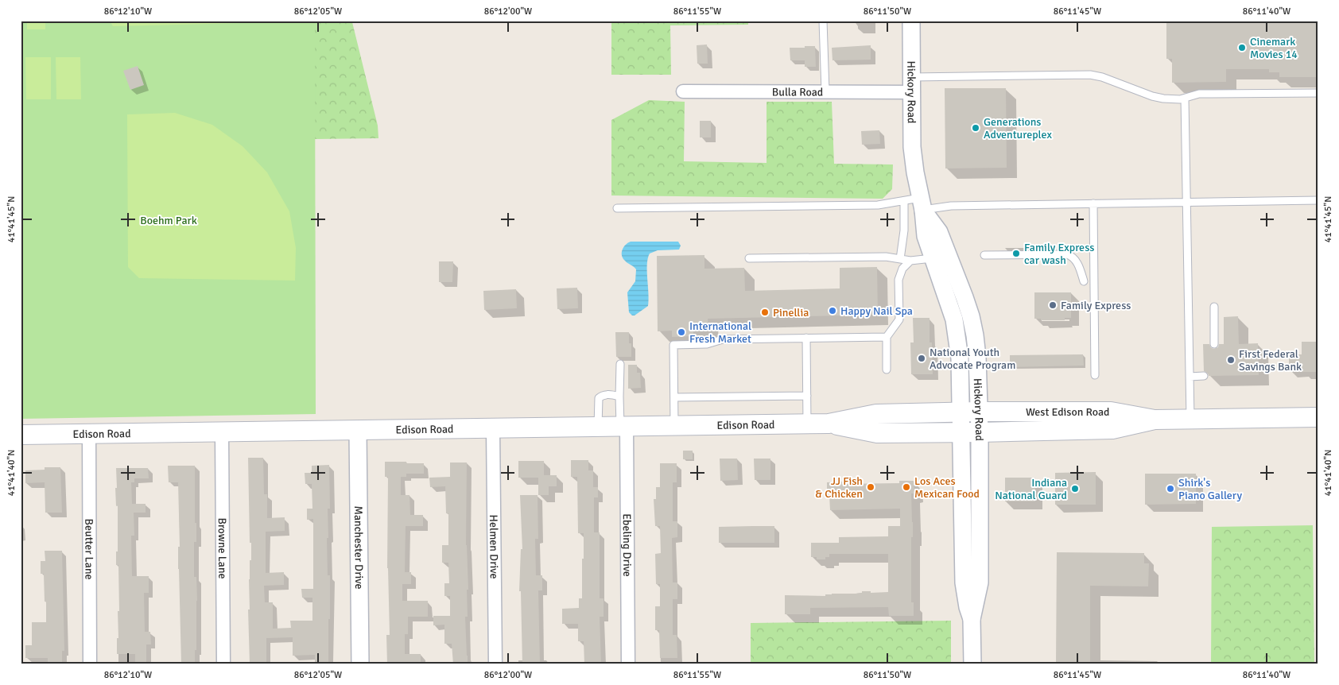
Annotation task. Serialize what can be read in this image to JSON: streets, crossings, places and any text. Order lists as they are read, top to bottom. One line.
{"streets":{"main road":["West Edison Road","Edison Road"],"street":["Bulla Road","Hickory Road","Ebeling Drive","Helmen Drive","Manchester Drive","Browne Lane","Beutter Lane"]},"crossings":[["Bulla Road","Hickory Road"],["Hickory Road","West Edison Road"],["Hickory Road","Edison Road"],["West Edison Road","Edison Road"],["Edison Road","Ebeling Drive"],["Edison Road","Helmen Drive"],["Edison Road","Manchester Drive"],["Edison Road","Browne Lane"],["Edison Road","Beutter Lane"]],"parks":["Boehm Park"],"places":["Cinemark Movies 14","Generations Adventureplex","Family Express car wash","Family Express","Happy Nail Spa","Pinellia","International Fresh Market","National Youth Advocate Program","First Federal Savings Bank","JJ Fish & Chicken","Los Aces Mexican Food","Indiana National Guard","Shirk's Piano Gallery"],"coordinates":["86°12'10\"W","86°12'05\"W","86°12'00\"W","86°11'55\"W","86°11'50\"W","86°11'45\"W","86°11'40\"W","41°41'45\"N","41°41'40\"N"]}
